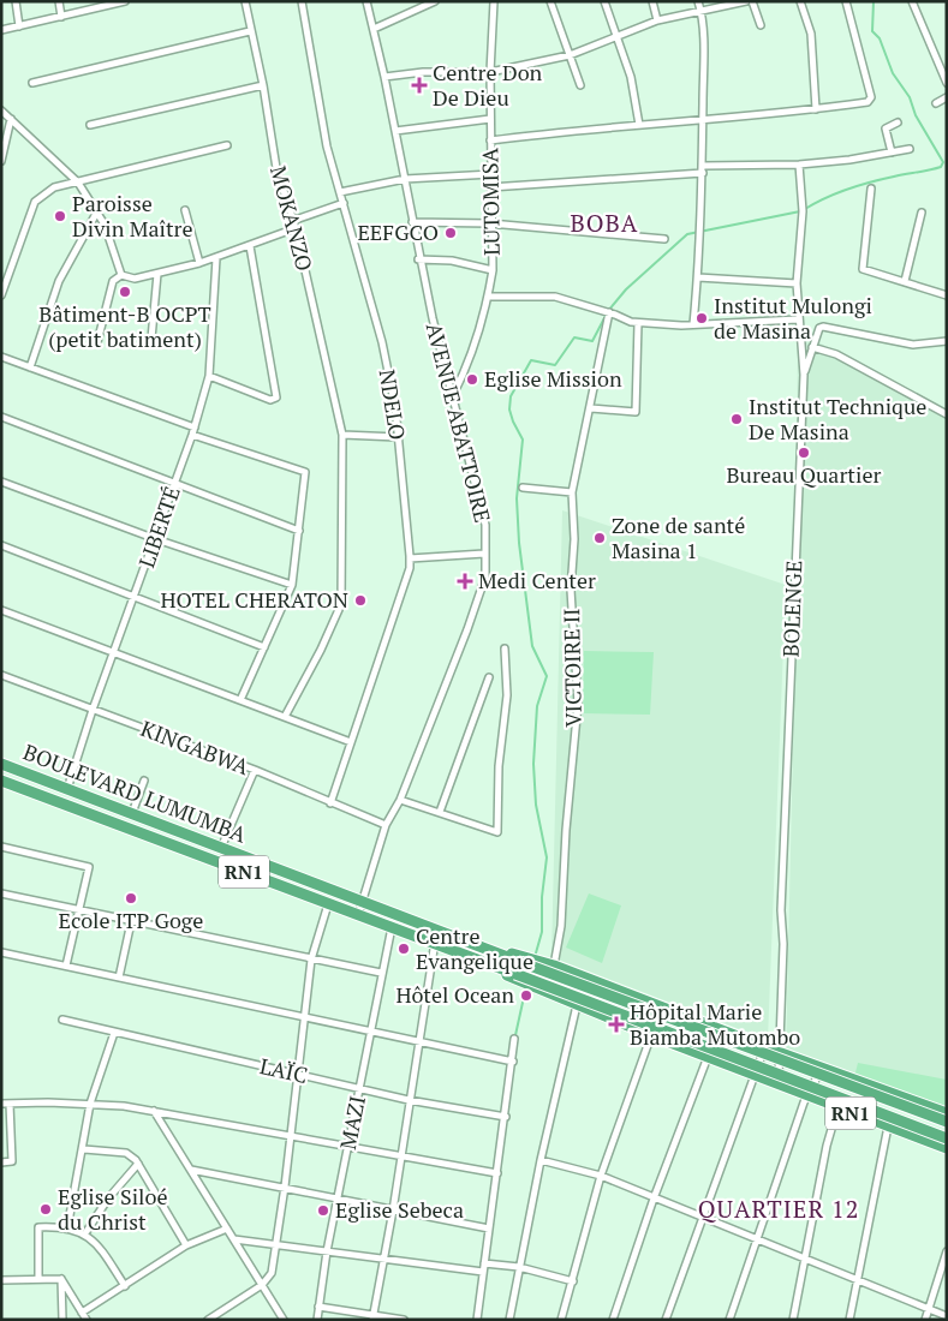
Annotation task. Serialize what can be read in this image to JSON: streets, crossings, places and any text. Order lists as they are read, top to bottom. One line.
{"streets":{"highway":["BOULEVARD LUMUMBA","RN1"],"street":["LUTOMISA","MOKANZO","NDELO","AVENUE ABATTOIRE","LIBERTÉ","BOLENGE","VICTOIRE II","KINGABWA","LAÏC","MAZI"]},"crossings":[["LUTOMISA","AVENUE ABATTOIRE"],["NDELO","KINGABWA"],["AVENUE ABATTOIRE","KINGABWA"],["AVENUE ABATTOIRE","BOULEVARD LUMUMBA"],["LIBERTÉ","KINGABWA"],["LIBERTÉ","BOULEVARD LUMUMBA"],["BOLENGE","RN1"],["VICTOIRE II","RN1"],["BOULEVARD LUMUMBA","RN1"],["BOULEVARD LUMUMBA","MAZI"],["LAÏC","MAZI"]],"districts":["BOBA","QUARTIER 12"],"places":{"health":["Centre Don De Dieu","Medi Center","Hôpital Marie Biamba Mutombo"],"other":["Paroisse Divin Maître","EEFGCO","Bâtiment-B OCPT (petit batiment)","Institut Mulongi de Masina","Eglise Mission","Institut Technique De Masina","Bureau Quartier","Zone de santé Masina 1","HOTEL CHERATON","Ecole ITP Goge","Centre Evangelique","Hôtel Ocean","Eglise Siloé du Christ","Eglise Sebeca"]}}
